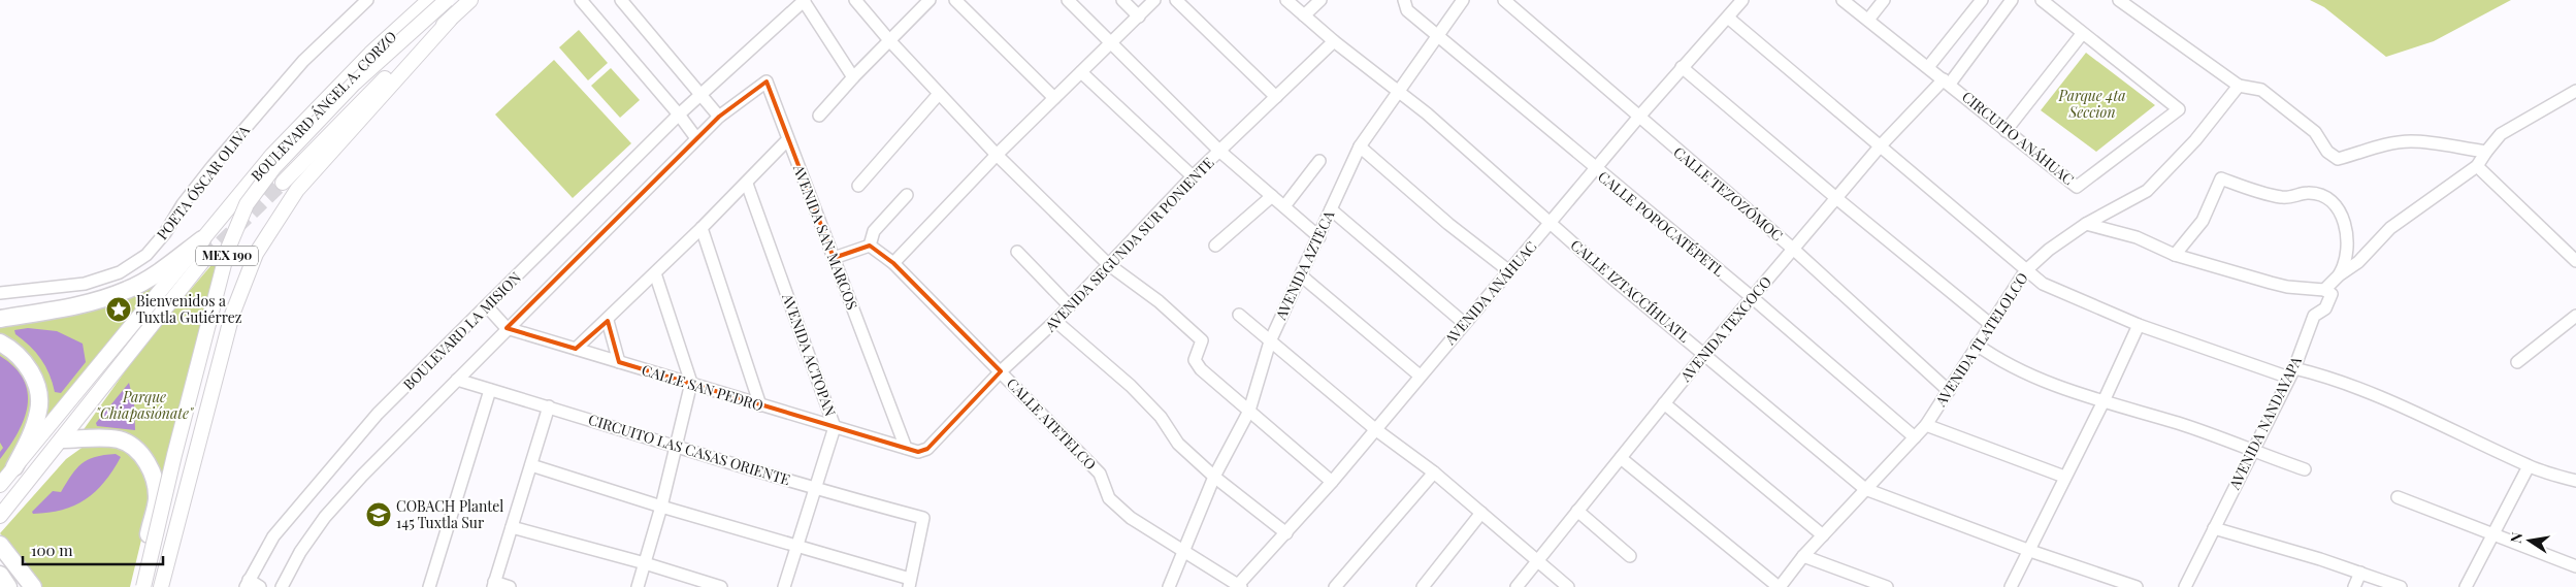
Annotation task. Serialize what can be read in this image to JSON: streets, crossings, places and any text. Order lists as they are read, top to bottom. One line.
{"streets":{"main road":["BOULEVARD ÁNGEL A. CORZO","MEX 190"],"street":["CIRCUITO ANÁHUAC","POETA ÓSCAR OLIVA","CALLE TEZOZÓMOC","CALLE POPOCATÉPETL","AVENIDA SAN MARCOS","AVENIDA SEGUNDA SUR PONIENTE","AVENIDA AZTECA","CALLE IZTACCÍHUATL","AVENIDA ANÁHUAC","AVENIDA TEXCOCO","BOULEVARD LA MISION","AVENIDA TLATELOLCO","AVENIDA ACTOPAN","CALLE SAN PEDRO","AVENIDA NANDAYAPA","CALLE ATETELCO","CIRCUITO LAS CASAS ORIENTE"]},"crossings":[["BOULEVARD ÁNGEL A. CORZO","MEX 190"],["CIRCUITO ANÁHUAC","AVENIDA TEXCOCO"],["CALLE TEZOZÓMOC","AVENIDA ANÁHUAC"],["CALLE TEZOZÓMOC","AVENIDA TEXCOCO"],["CALLE TEZOZÓMOC","AVENIDA TLATELOLCO"],["CALLE POPOCATÉPETL","AVENIDA AZTECA"],["CALLE POPOCATÉPETL","AVENIDA ANÁHUAC"],["CALLE POPOCATÉPETL","AVENIDA TEXCOCO"],["CALLE POPOCATÉPETL","AVENIDA TLATELOLCO"],["AVENIDA SAN MARCOS","BOULEVARD LA MISION"],["AVENIDA SAN MARCOS","CALLE SAN PEDRO"],["AVENIDA SEGUNDA SUR PONIENTE","CALLE IZTACCÍHUATL"],["AVENIDA SEGUNDA SUR PONIENTE","CALLE SAN PEDRO"],["AVENIDA SEGUNDA SUR PONIENTE","CALLE ATETELCO"],["AVENIDA AZTECA","CALLE IZTACCÍHUATL"],["AVENIDA AZTECA","CALLE ATETELCO"],["CALLE IZTACCÍHUATL","AVENIDA ANÁHUAC"],["CALLE IZTACCÍHUATL","AVENIDA TEXCOCO"],["CALLE IZTACCÍHUATL","AVENIDA TLATELOLCO"],["AVENIDA ANÁHUAC","CALLE ATETELCO"],["BOULEVARD LA MISION","CALLE SAN PEDRO"],["BOULEVARD LA MISION","CIRCUITO LAS CASAS ORIENTE"],["AVENIDA ACTOPAN","CALLE SAN PEDRO"],["AVENIDA ACTOPAN","CIRCUITO LAS CASAS ORIENTE"]],"parks":["Parque 4ta Seccion","Parque \"Chiapasiónate\""],"places":{"place":["Bienvenidos a Tuxtla Gutiérrez"],"school or university":["COBACH Plantel 145 Tuxtla Sur"]},"scale_bar":"100 m","north":"left"}
